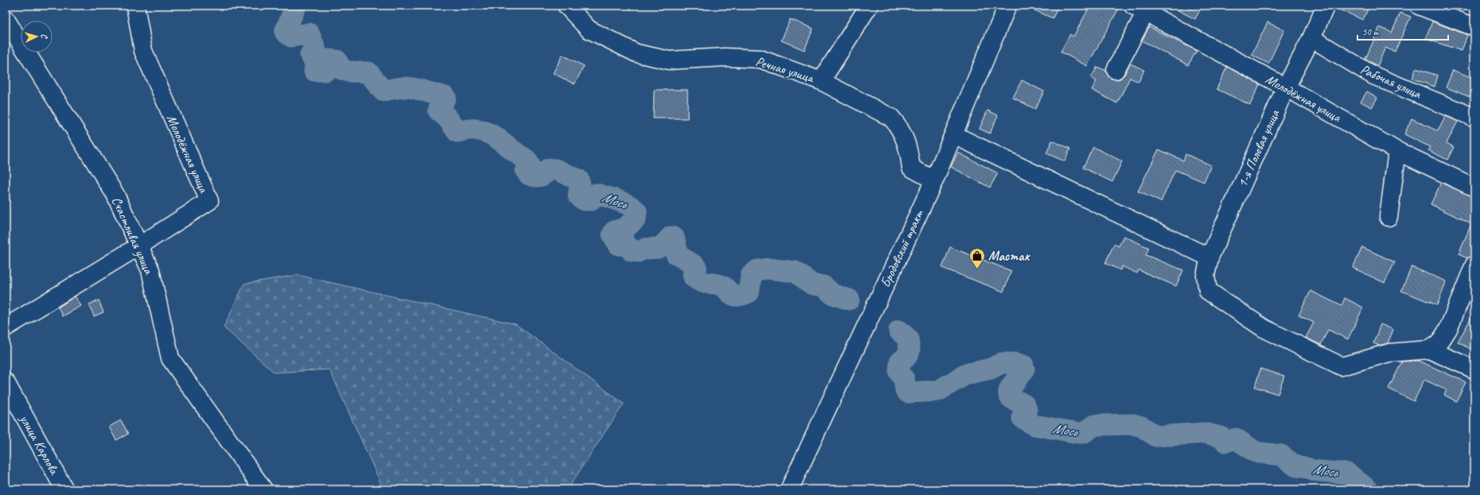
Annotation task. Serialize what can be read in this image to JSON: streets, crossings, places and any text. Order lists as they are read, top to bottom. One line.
{"streets":{"street":["Речная улица","Рабочая улица","Молодёжная улица","1-я Полевая улица","Счастливая улица","Бродовский тракт","улица Карлова"]},"crossings":[["Речная улица","Бродовский тракт"],["Рабочая улица","1-я Полевая улица"],["Молодёжная улица","1-я Полевая улица"],["Молодёжная улица","Счастливая улица"]],"water":["Мось"],"places":{"shop":["Мастак"]},"scale_bar":"50 m","north":"right"}
